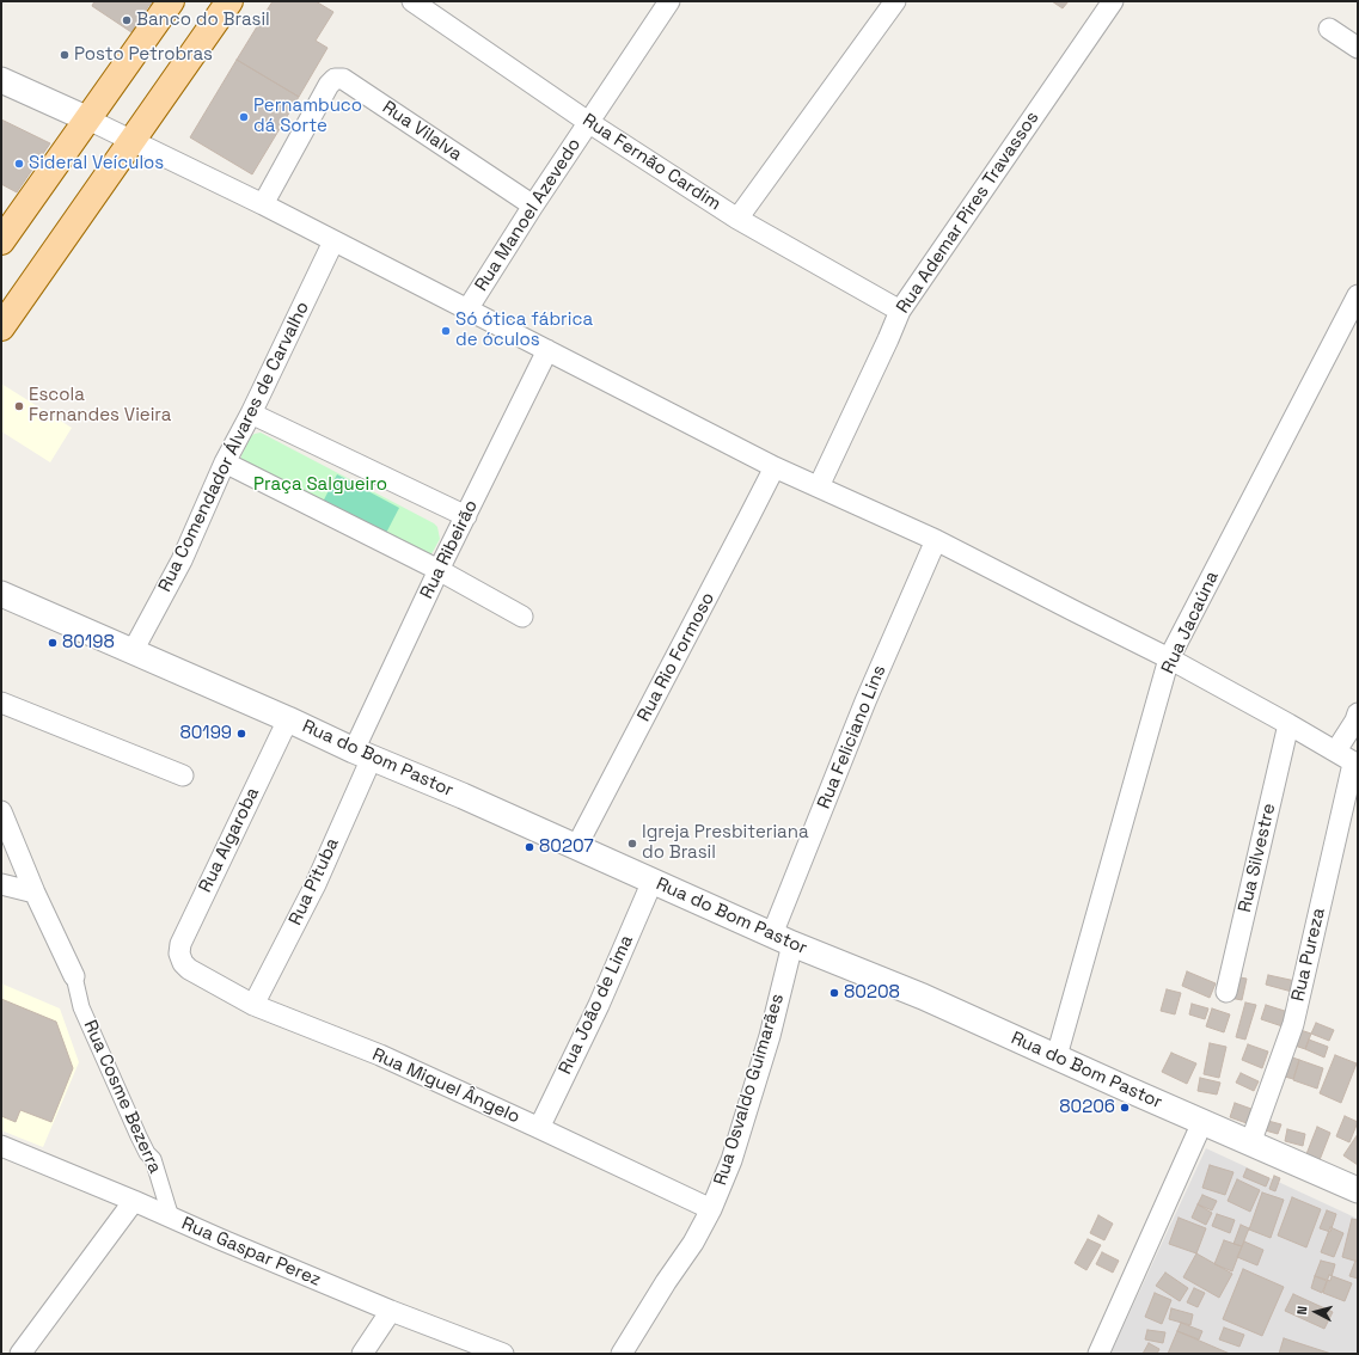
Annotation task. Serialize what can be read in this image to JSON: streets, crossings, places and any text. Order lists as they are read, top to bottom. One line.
{"streets":{"street":["Rua Vilalva","Rua Fernão Cardim","Rua Ademar Pires Travassos","Rua Manoel Azevedo","Rua Comendador Álvares de Carvalho","Rua Ribeirão","Rua Jacaúna","Rua Rio Formoso","Rua Feliciano Lins","Rua do Bom Pastor","Rua Algaroba","Rua Silvestre","Rua Pituba","Rua Pureza","Rua João de Lima","Rua Miguel Ângelo","Rua Osvaldo Guimarães","Rua Cosme Bezerra","Rua Gaspar Perez"]},"crossings":[["Rua Vilalva","Rua Manoel Azevedo"],["Rua Fernão Cardim","Rua Ademar Pires Travassos"],["Rua Fernão Cardim","Rua Manoel Azevedo"],["Rua Comendador Álvares de Carvalho","Rua do Bom Pastor"],["Rua Ribeirão","Rua do Bom Pastor"],["Rua Ribeirão","Rua Pituba"],["Rua Jacaúna","Rua do Bom Pastor"],["Rua Rio Formoso","Rua do Bom Pastor"],["Rua Feliciano Lins","Rua do Bom Pastor"],["Rua Feliciano Lins","Rua Osvaldo Guimarães"],["Rua do Bom Pastor","Rua Algaroba"],["Rua do Bom Pastor","Rua Pituba"],["Rua do Bom Pastor","Rua Pureza"],["Rua do Bom Pastor","Rua João de Lima"],["Rua do Bom Pastor","Rua Osvaldo Guimarães"],["Rua Algaroba","Rua Miguel Ângelo"],["Rua Pituba","Rua Miguel Ângelo"],["Rua João de Lima","Rua Miguel Ângelo"],["Rua Miguel Ângelo","Rua Osvaldo Guimarães"],["Rua Cosme Bezerra","Rua Gaspar Perez"]],"parks":["Praça Salgueiro"],"places":["Banco do Brasil","Posto Petrobras","Pernambuco dá Sorte","Sideral Veículos","Só ótica fábrica de óculos","Escola Fernandes Vieira","80198","80199","Igreja Presbiteriana do Brasil","80207","80208","80206"],"north":"left"}
